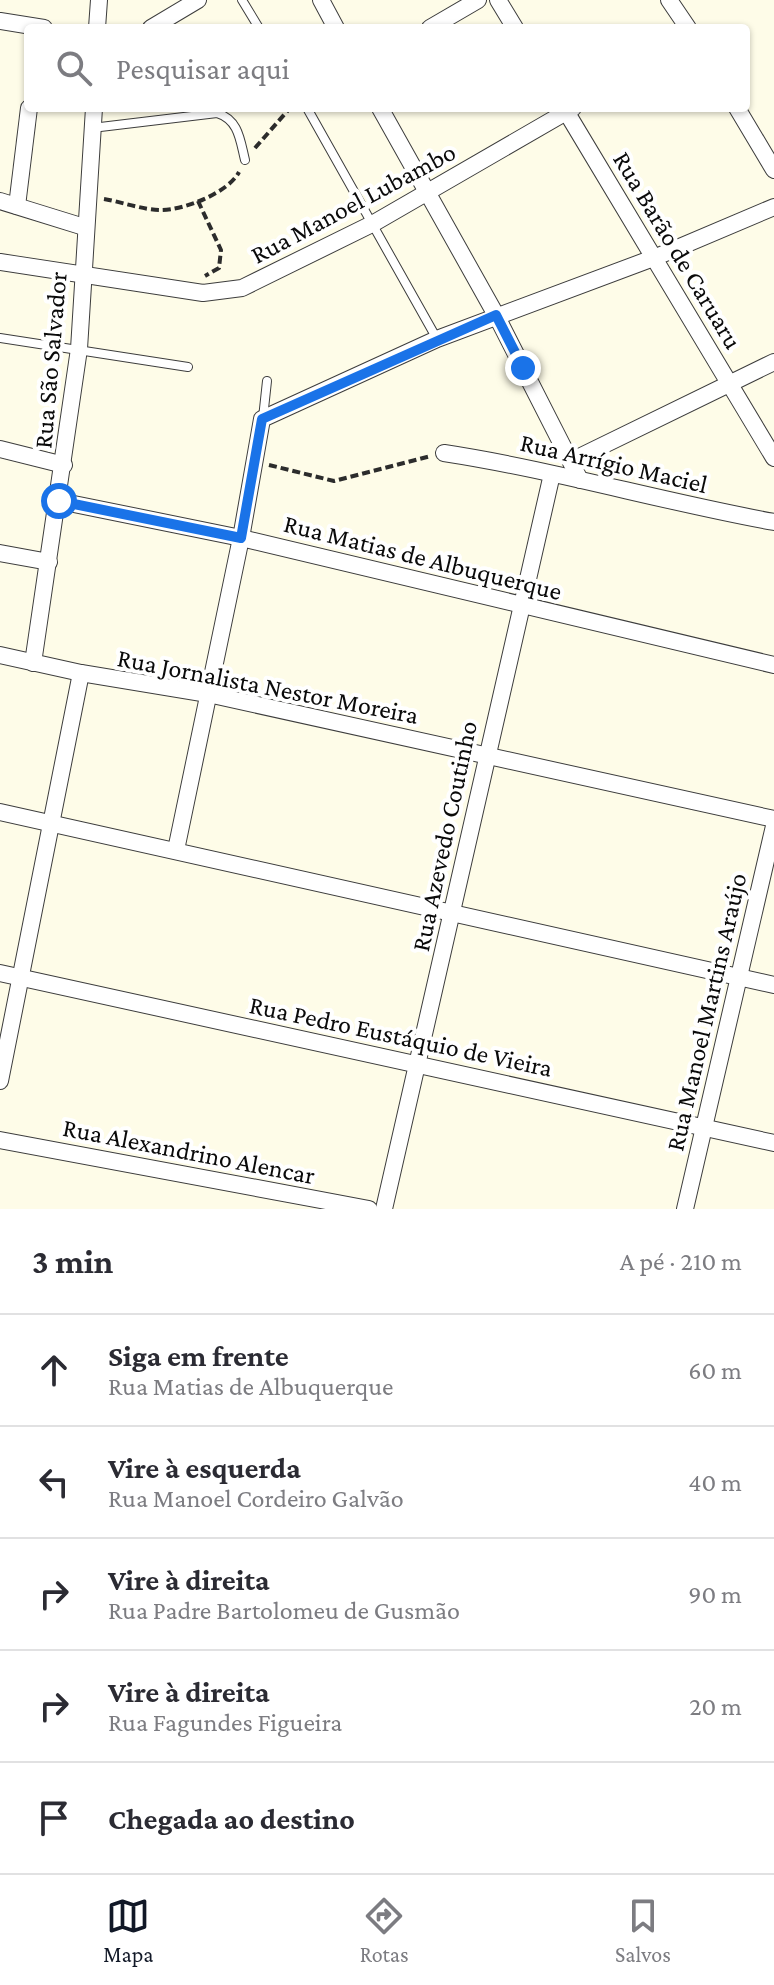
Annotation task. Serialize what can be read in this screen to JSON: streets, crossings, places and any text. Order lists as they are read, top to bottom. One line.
{"streets":{"street":["Rua Manoel Lubambo","Rua Barão de Caruaru","Rua São Salvador","Rua Arrígio Maciel","Rua Matias de Albuquerque","Rua Jornalista Nestor Moreira","Rua Azevedo Coutinho","Rua Manoel Martins Araújo","Rua Pedro Eustáquio de Vieira","Rua Alexandrino Alencar"]},"crossings":[["Rua Manoel Lubambo","Rua São Salvador"],["Rua São Salvador","Rua Matias de Albuquerque"],["Rua São Salvador","Rua Jornalista Nestor Moreira"],["Rua Arrígio Maciel","Rua Azevedo Coutinho"],["Rua Matias de Albuquerque","Rua Azevedo Coutinho"],["Rua Jornalista Nestor Moreira","Rua Azevedo Coutinho"],["Rua Azevedo Coutinho","Rua Pedro Eustáquio de Vieira"],["Rua Manoel Martins Araújo","Rua Pedro Eustáquio de Vieira"]],"page":{"search":"Pesquisar aqui","heading":["3 min","A pé · 210 m"],"list":[["Siga em frente","Rua Matias de Albuquerque","60 m"],["Vire à esquerda","Rua Manoel Cordeiro Galvão","40 m"],["Vire à direita","Rua Padre Bartolomeu de Gusmão","90 m"],["Vire à direita","Rua Fagundes Figueira","20 m"],"Chegada ao destino"],"nav":["Mapa","Rotas","Salvos"]}}
